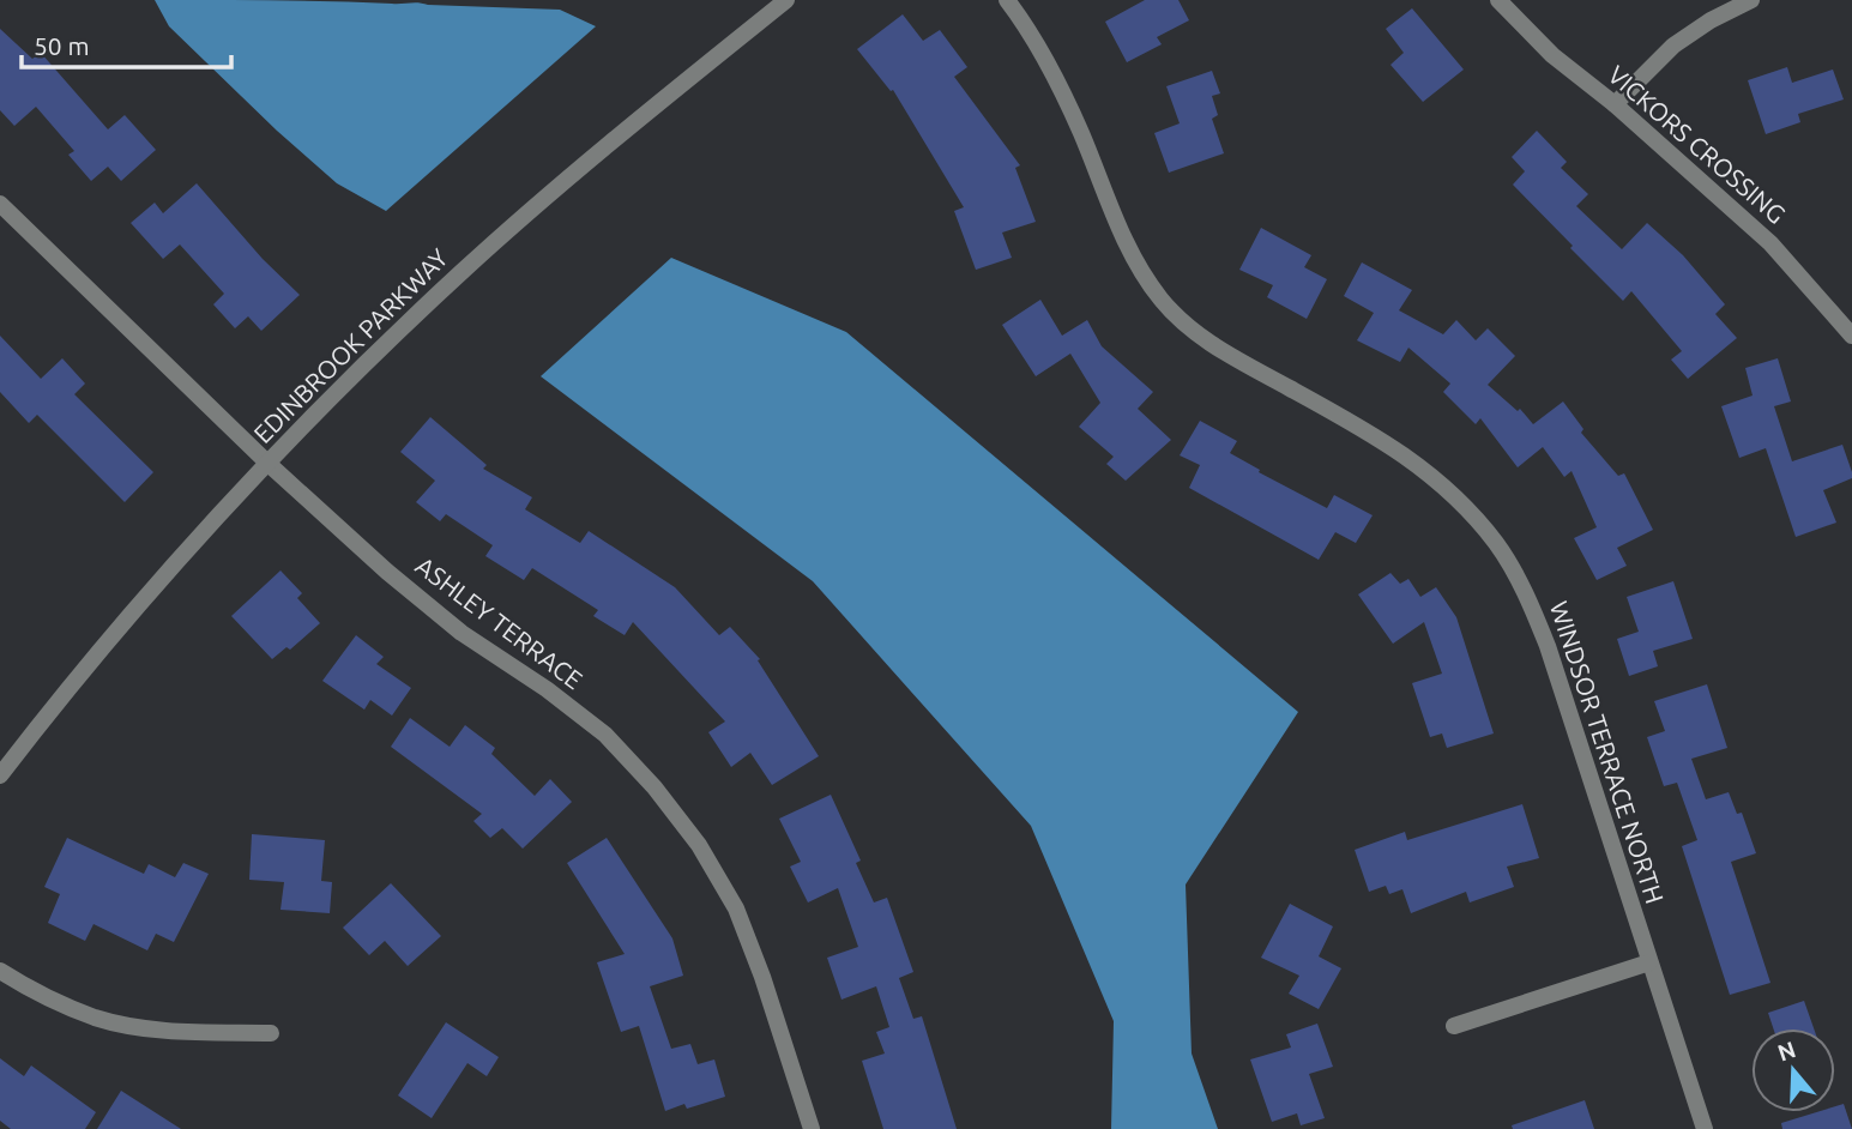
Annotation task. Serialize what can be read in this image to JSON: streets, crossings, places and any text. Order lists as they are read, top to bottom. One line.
{"streets":{"street":["VICKORS CROSSING","EDINBROOK PARKWAY","ASHLEY TERRACE","WINDSOR TERRACE NORTH"]},"crossings":[["EDINBROOK PARKWAY","ASHLEY TERRACE"]],"scale_bar":"50 m","north":"top"}
